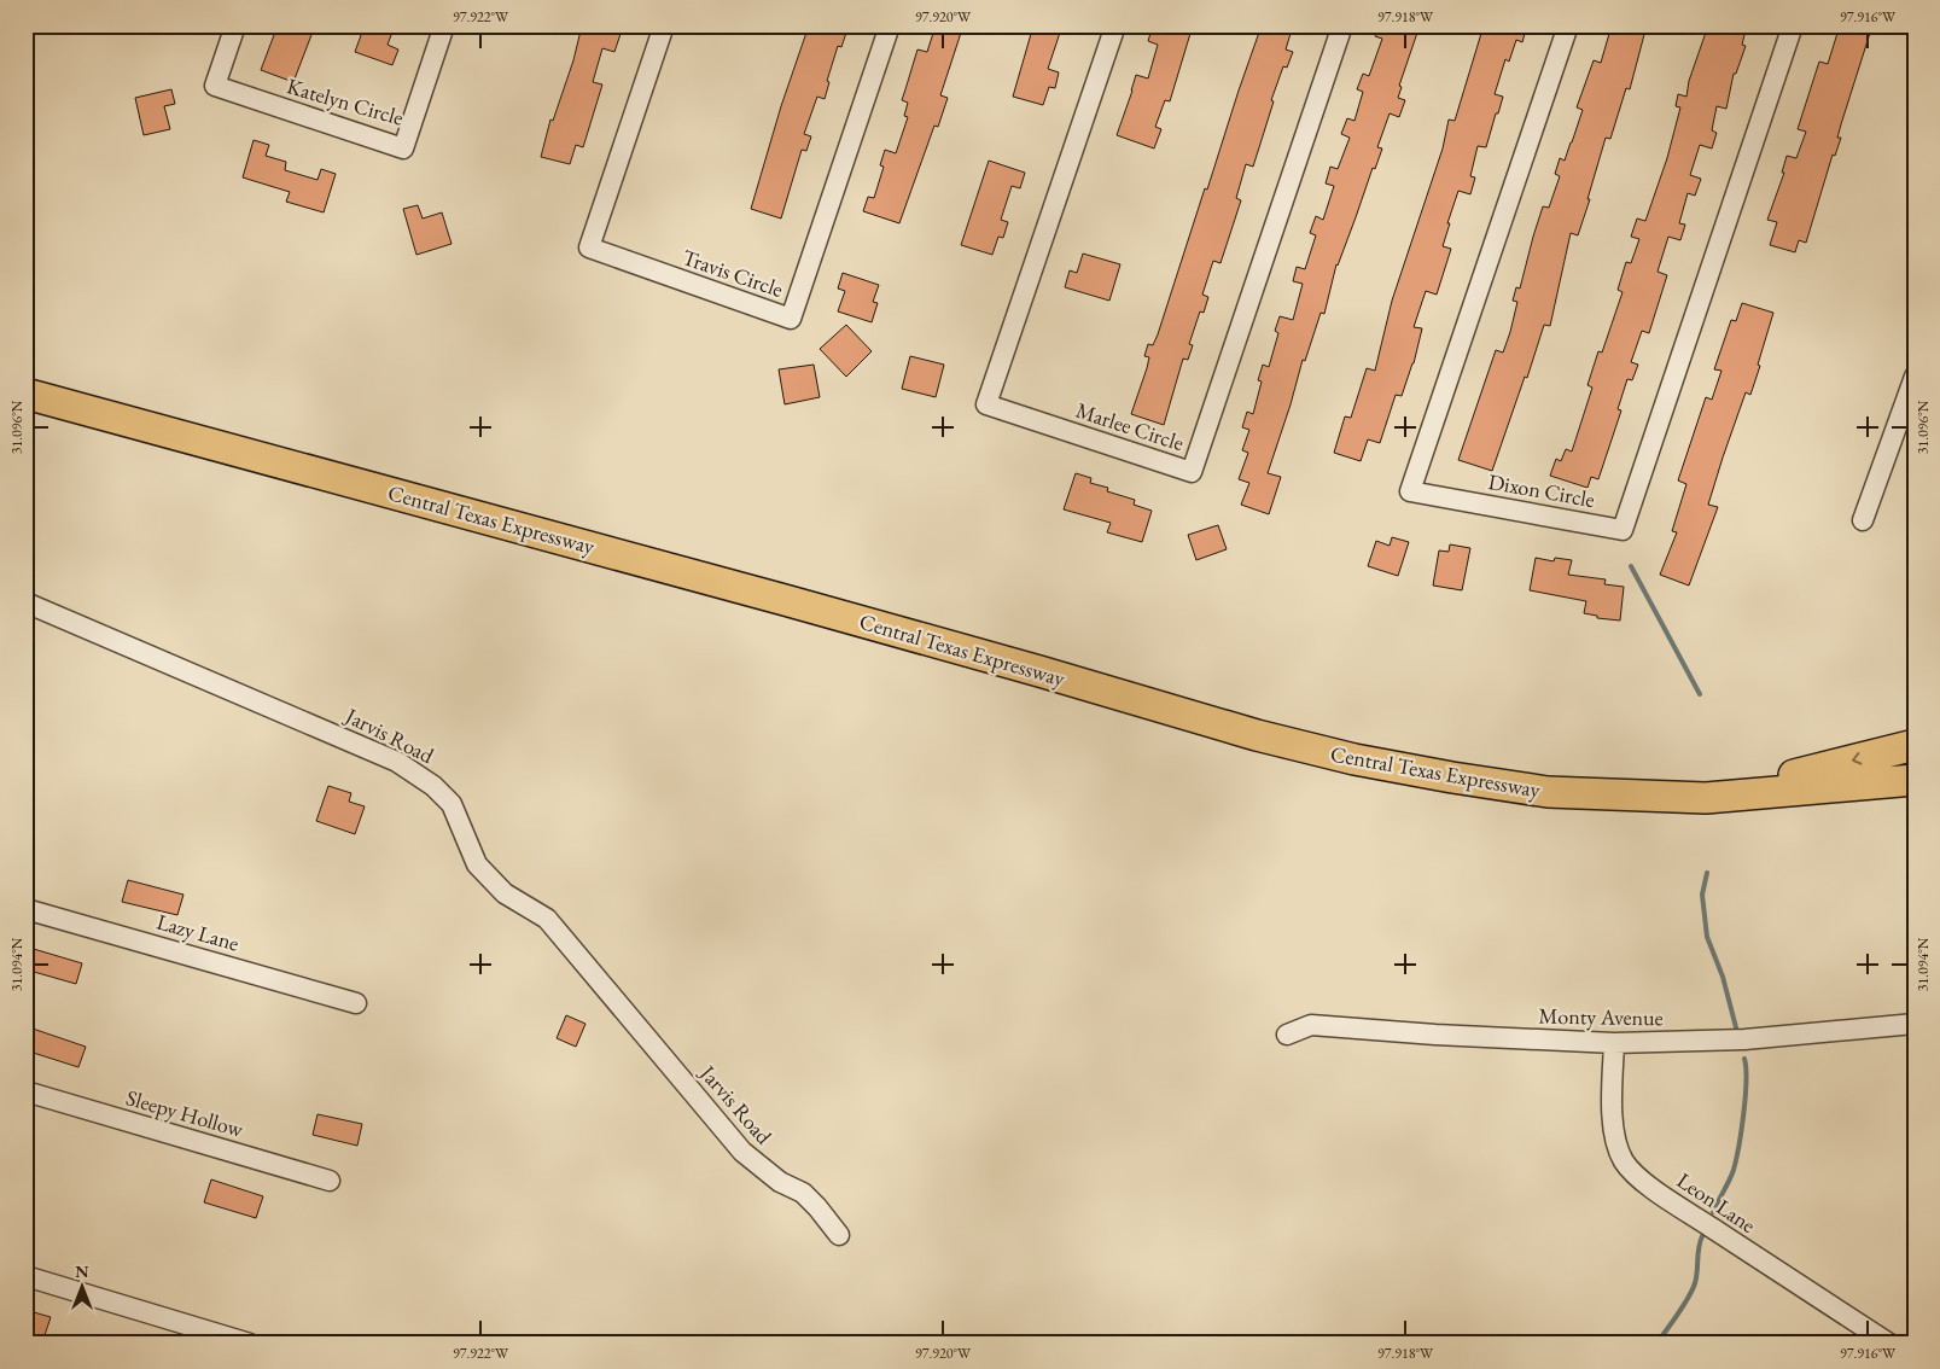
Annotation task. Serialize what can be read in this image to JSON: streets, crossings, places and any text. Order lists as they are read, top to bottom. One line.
{"streets":{"highway":["Central Texas Expressway"],"street":["Katelyn Circle","Travis Circle","Marlee Circle","Dixon Circle","Jarvis Road","Lazy Lane","Monty Avenue","Sleepy Hollow","Leon Lane"]},"crossings":[["Monty Avenue","Leon Lane"]],"north":"top","coordinates":["97.922°W","97.920°W","97.918°W","97.916°W","31.096°N","31.094°N"]}
